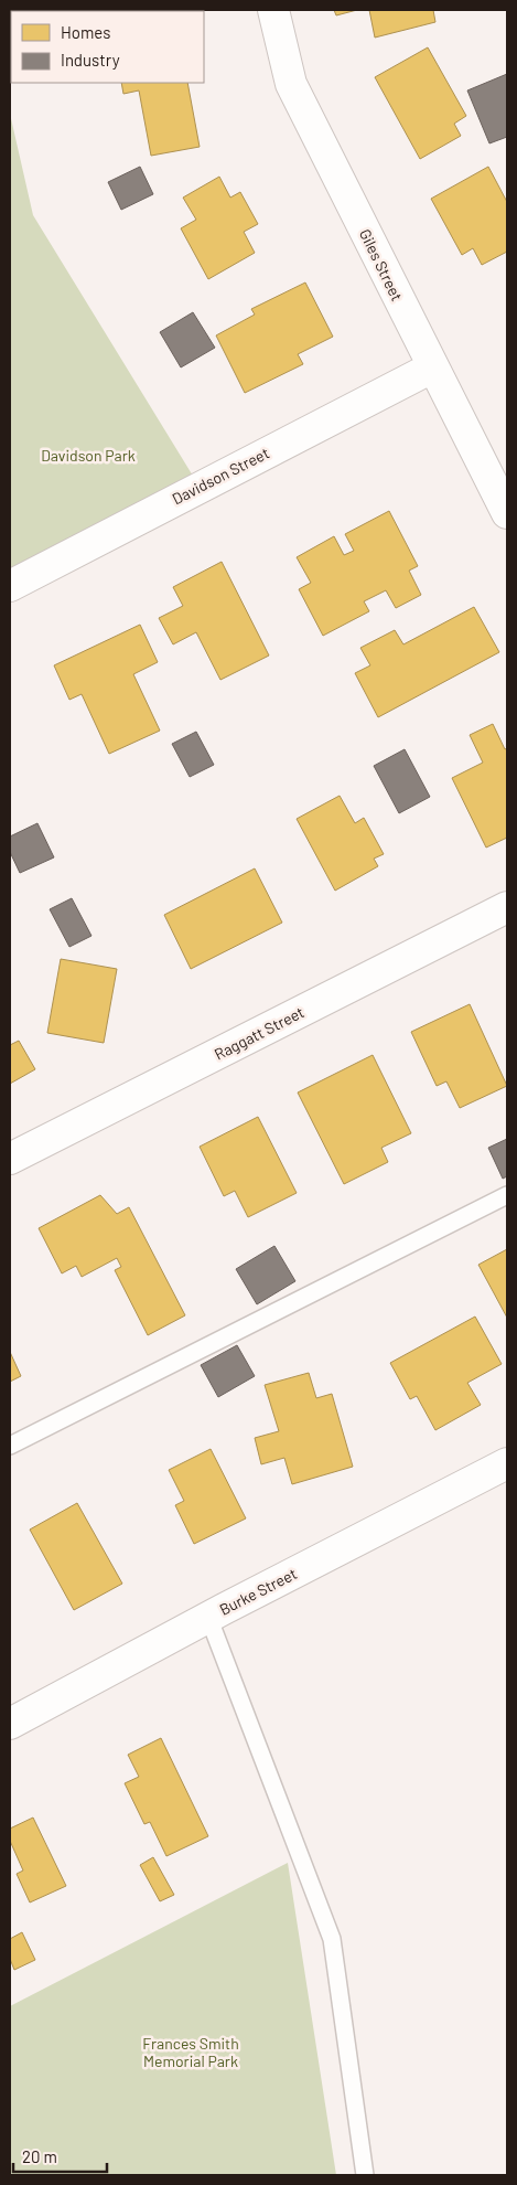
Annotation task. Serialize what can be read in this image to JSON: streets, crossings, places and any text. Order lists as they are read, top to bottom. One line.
{"streets":{"street":["Giles Street","Davidson Street","Raggatt Street","Burke Street"]},"crossings":[["Giles Street","Davidson Street"]],"parks":["Davidson Park","Frances Smith Memorial Park"],"legend":["Homes","Industry"],"scale_bar":"20 m"}
